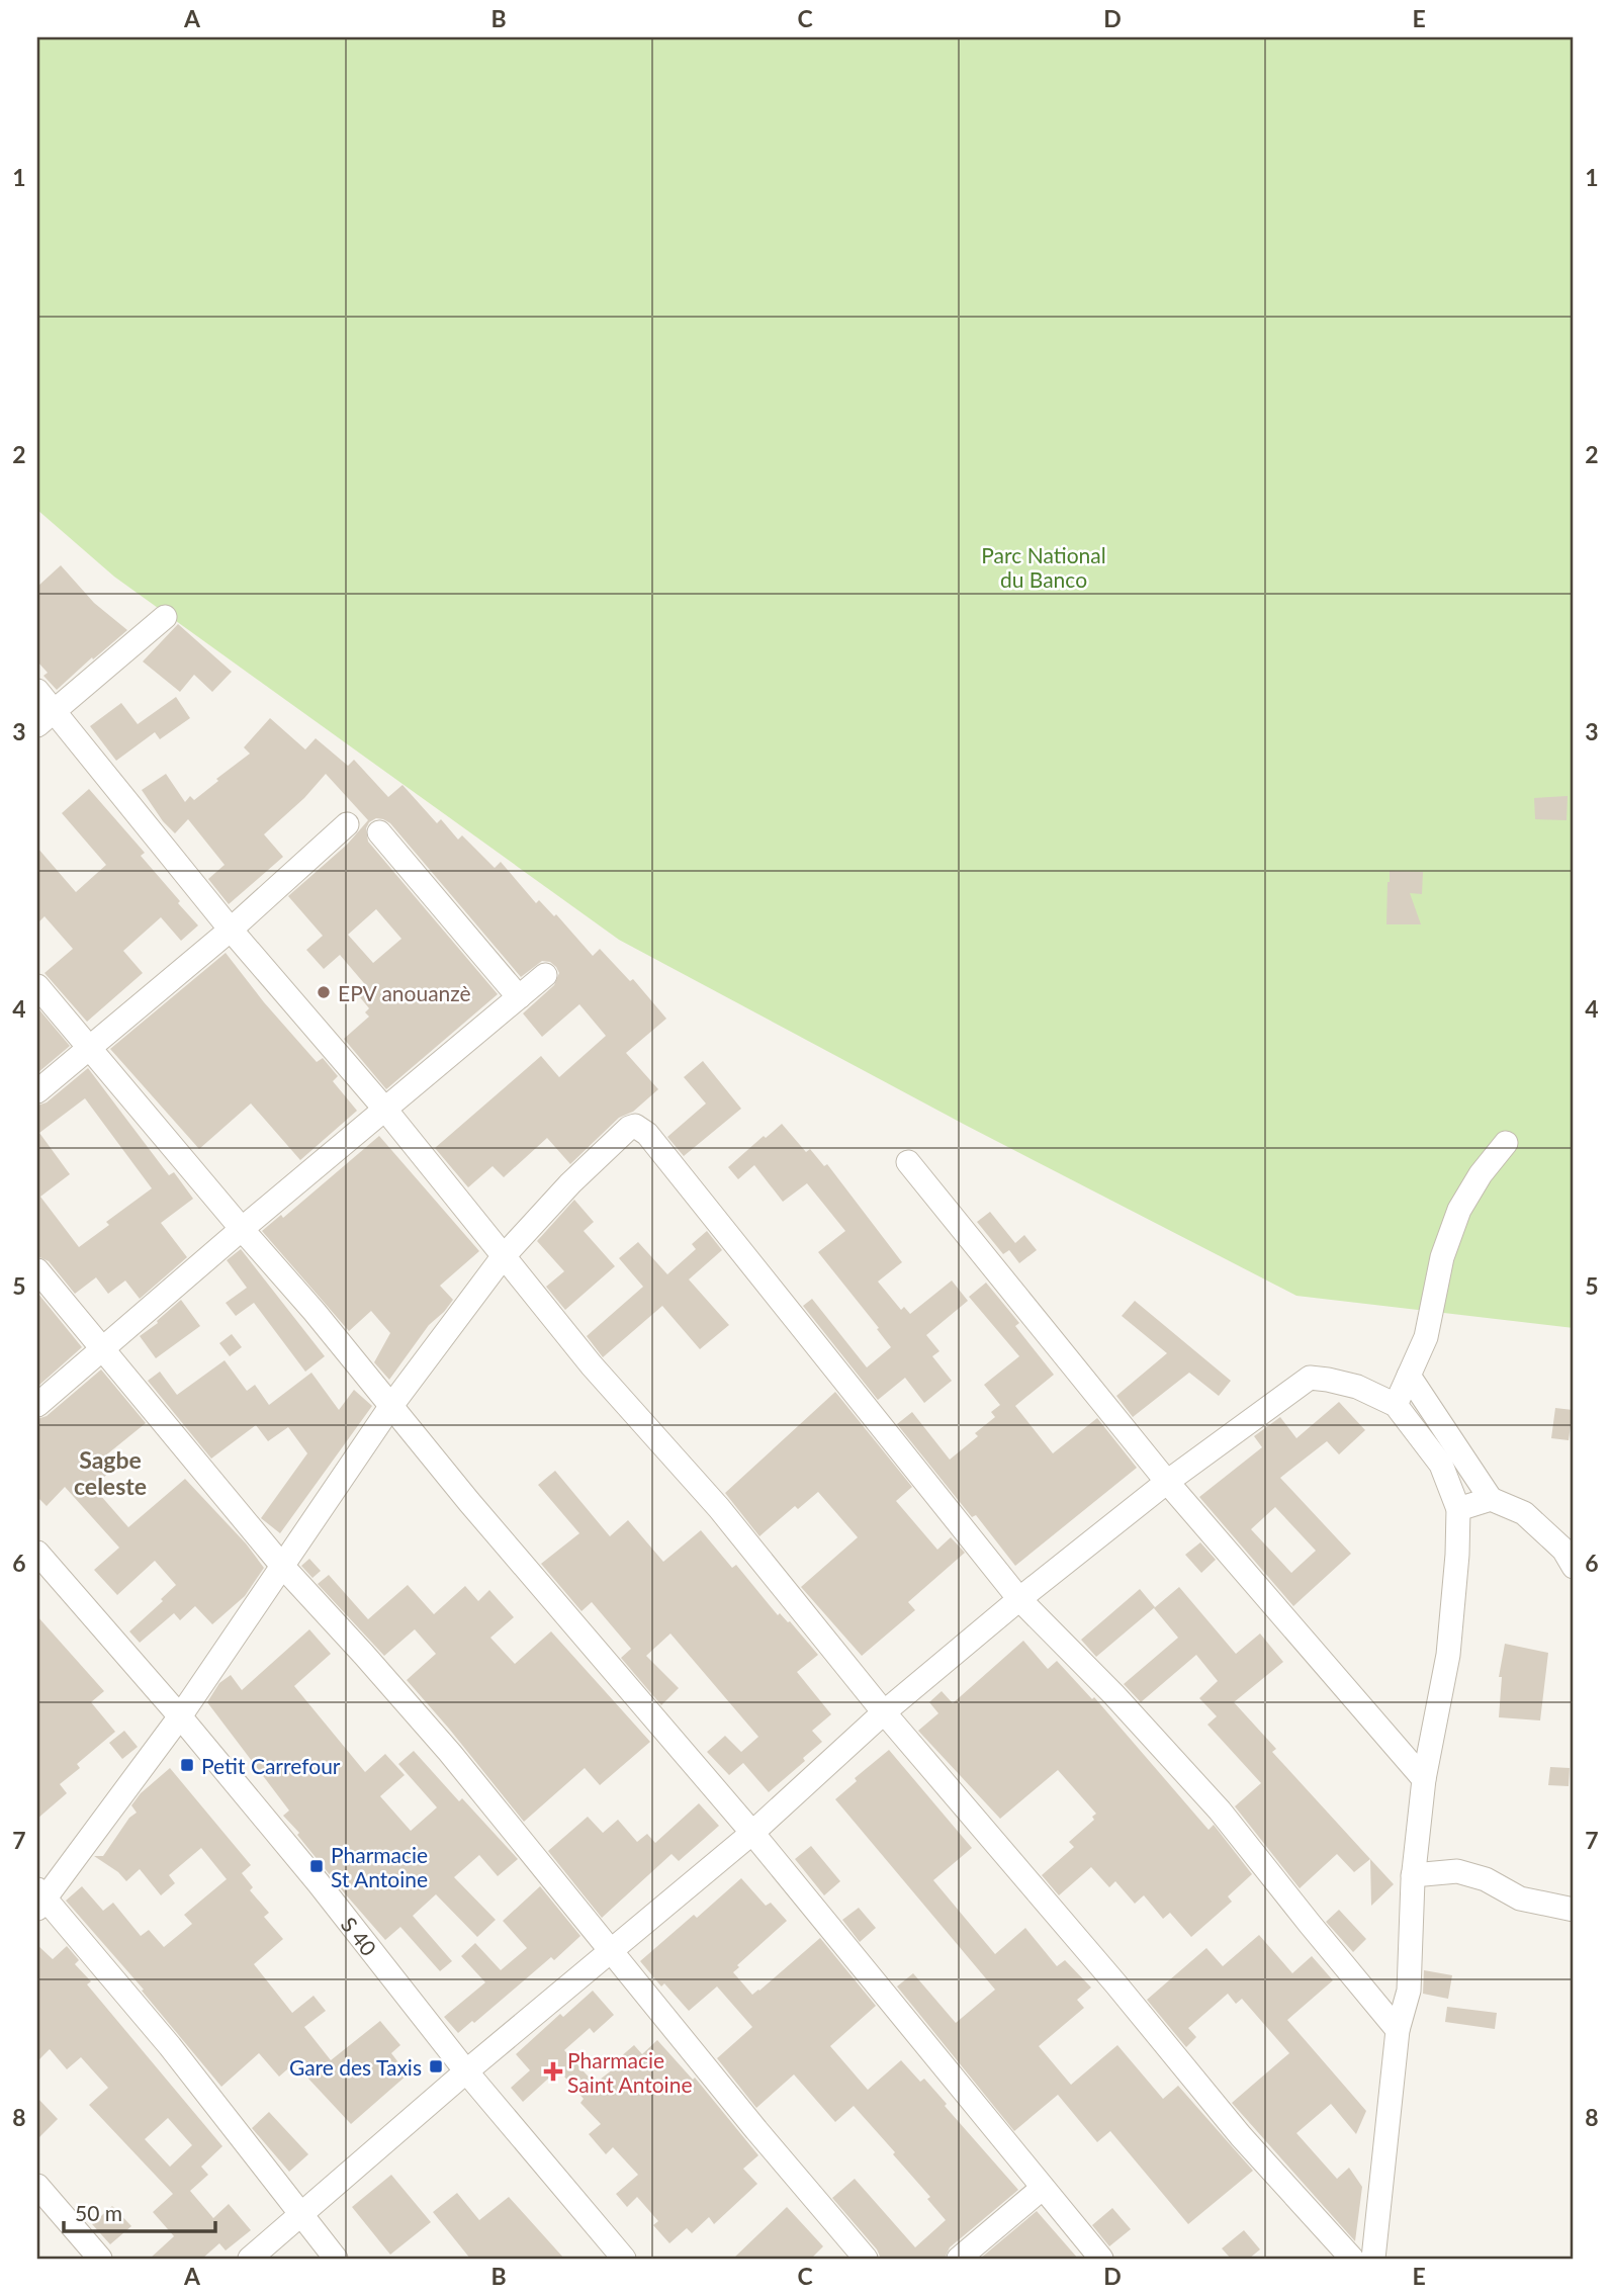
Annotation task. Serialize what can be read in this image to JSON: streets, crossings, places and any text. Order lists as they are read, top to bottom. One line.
{"streets":{"street":["S 40"]},"districts":["Sagbe celeste"],"parks":["Parc National du Banco"],"places":{"other":["EPV anouanzè"],"transit":["Petit Carrefour","Pharmacie St Antoine","Gare des Taxis"],"health":["Pharmacie Saint Antoine"]},"scale_bar":"50 m","grid":{"columns":["A","B","C","D","E"],"rows":["1","2","3","4","5","6","7","8"]}}
